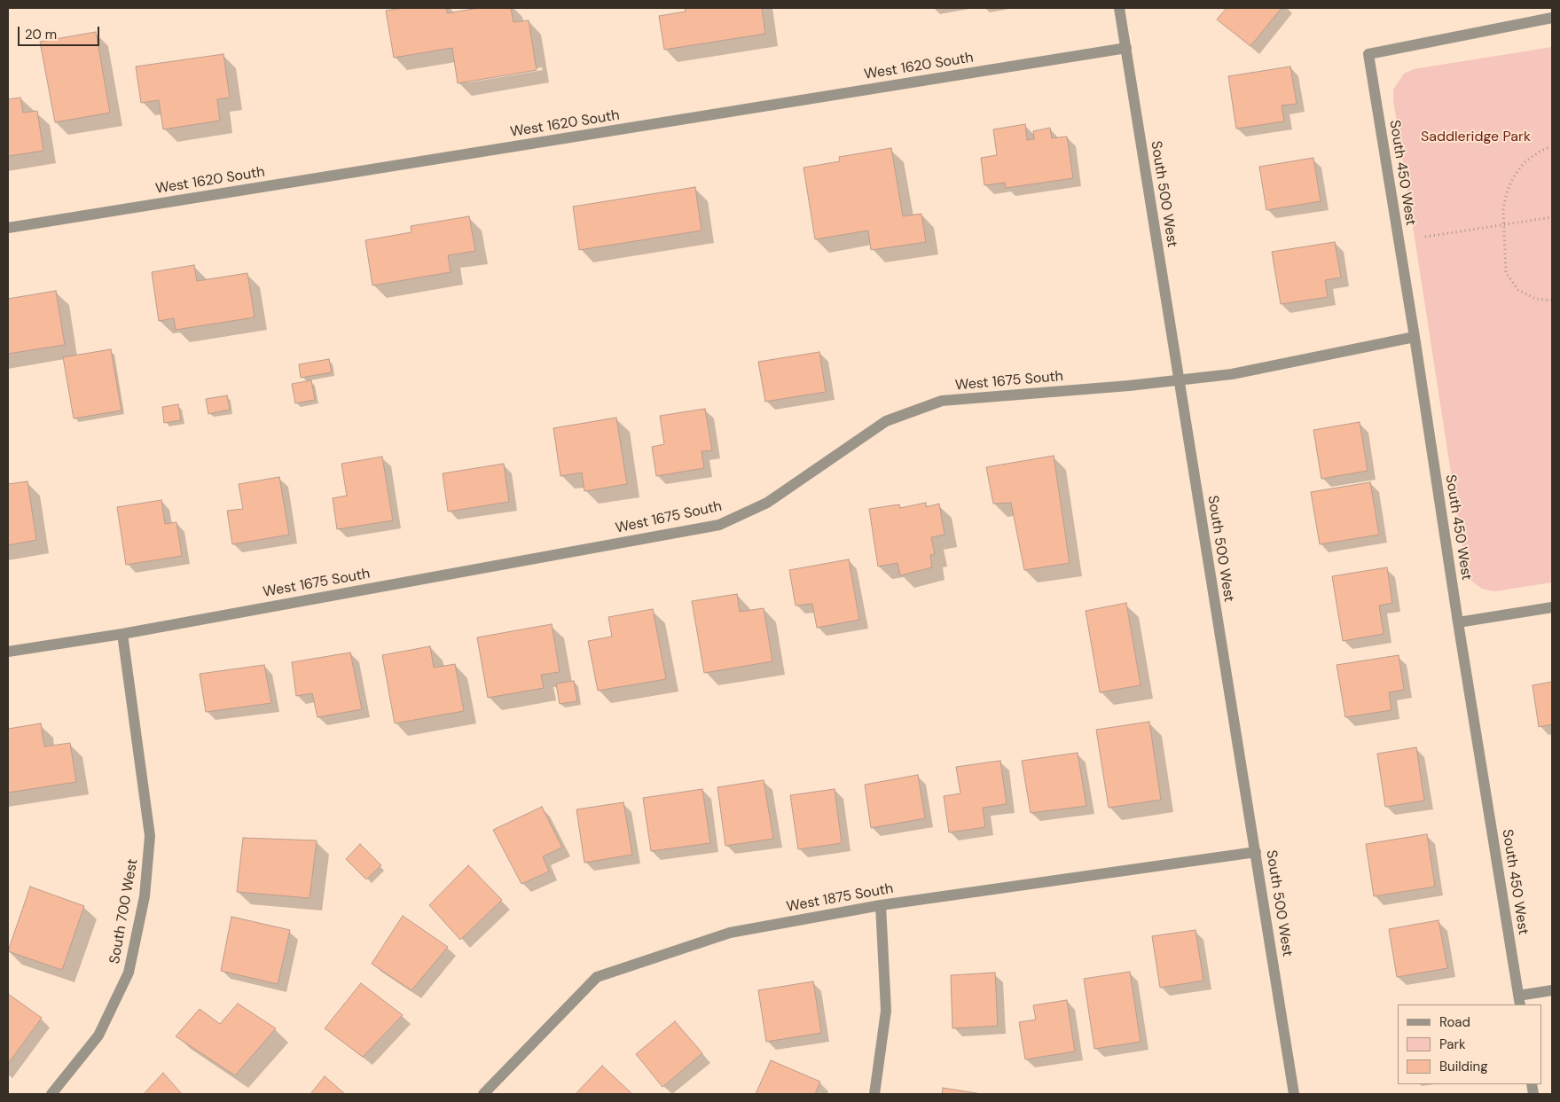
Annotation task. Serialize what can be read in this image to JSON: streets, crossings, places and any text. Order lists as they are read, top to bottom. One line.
{"streets":{"street":["West 1620 South","South 450 West","South 500 West","West 1675 South","West 1875 South","South 700 West"]},"crossings":[["West 1620 South","South 500 West"],["South 450 West","West 1675 South"],["South 500 West","West 1675 South"],["South 500 West","West 1875 South"],["West 1675 South","South 700 West"]],"parks":["Saddleridge Park"],"legend":["Road","Park","Building"],"scale_bar":"20 m"}
